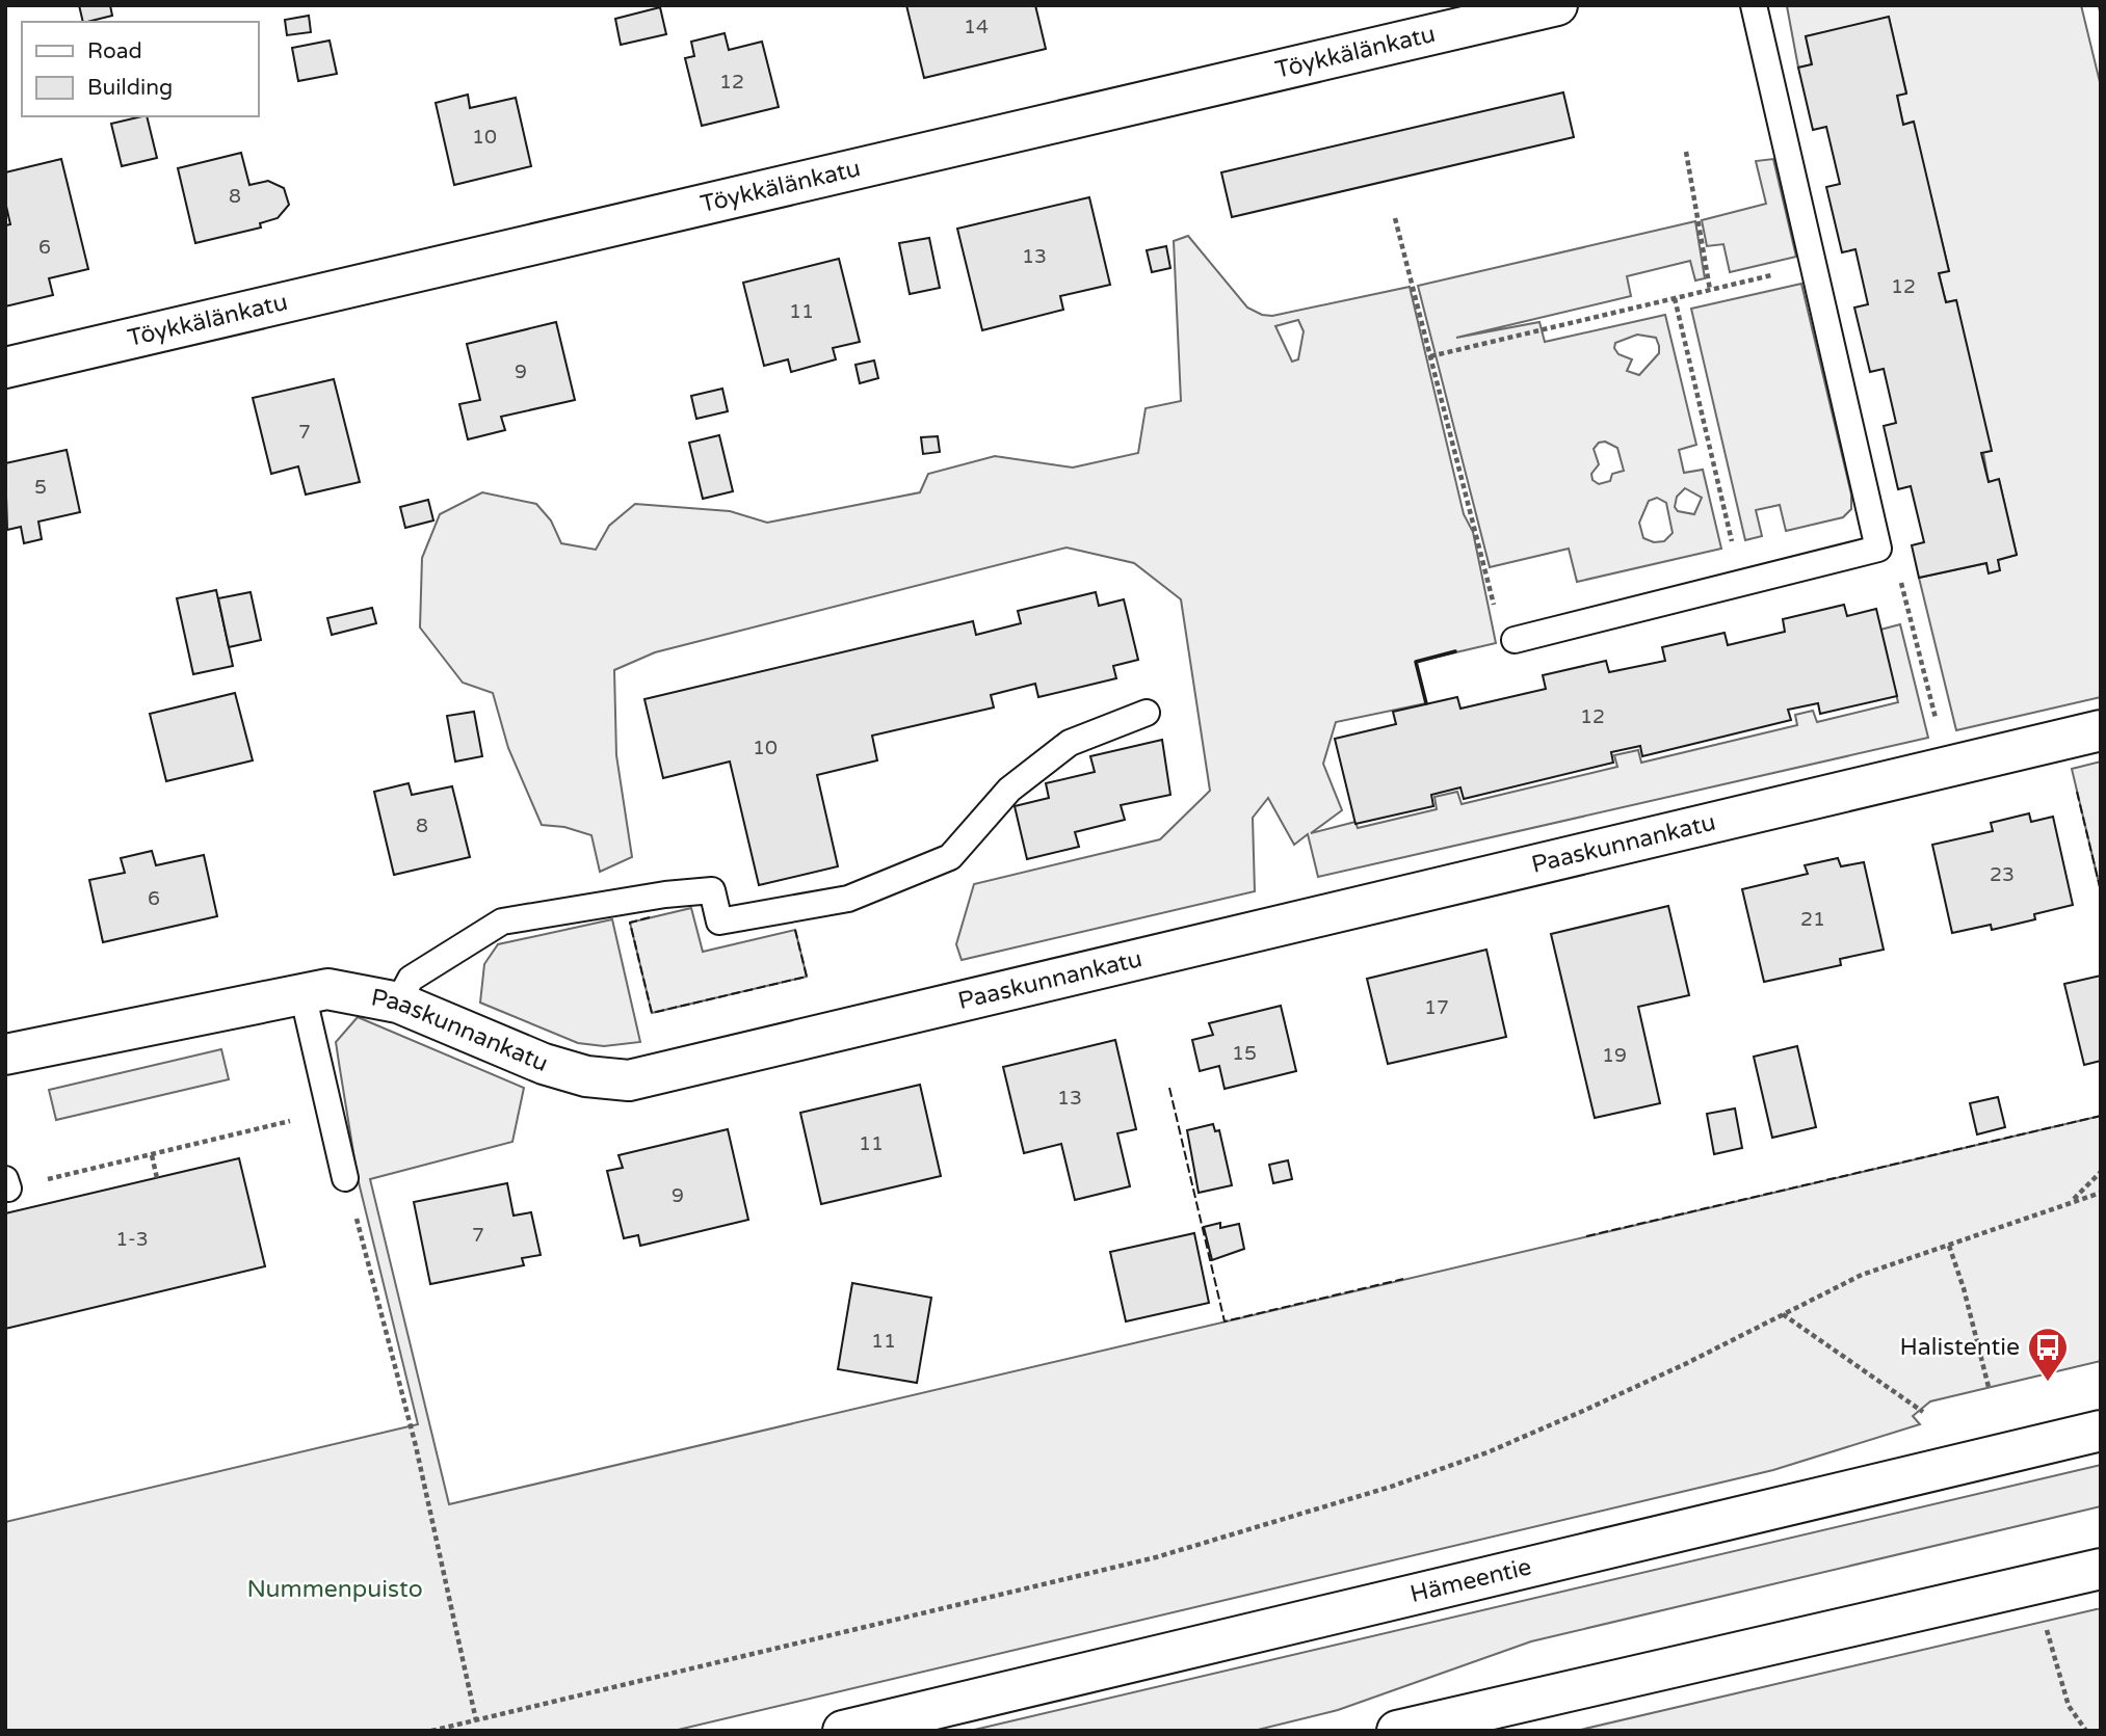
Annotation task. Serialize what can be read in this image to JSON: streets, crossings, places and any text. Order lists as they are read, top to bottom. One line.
{"streets":{"main road":["Töykkälänkatu","Paaskunnankatu","Hämeentie"]},"parks":["Nummenpuisto"],"places":{"bus stop":["Halistentie"]},"house_numbers":["14","12","10","8","6","13","12","11","9","7","5","12","10","8","23","6","21","17","15","19","13","11","9","7","1-3","11"],"legend":["Road","Building"]}
